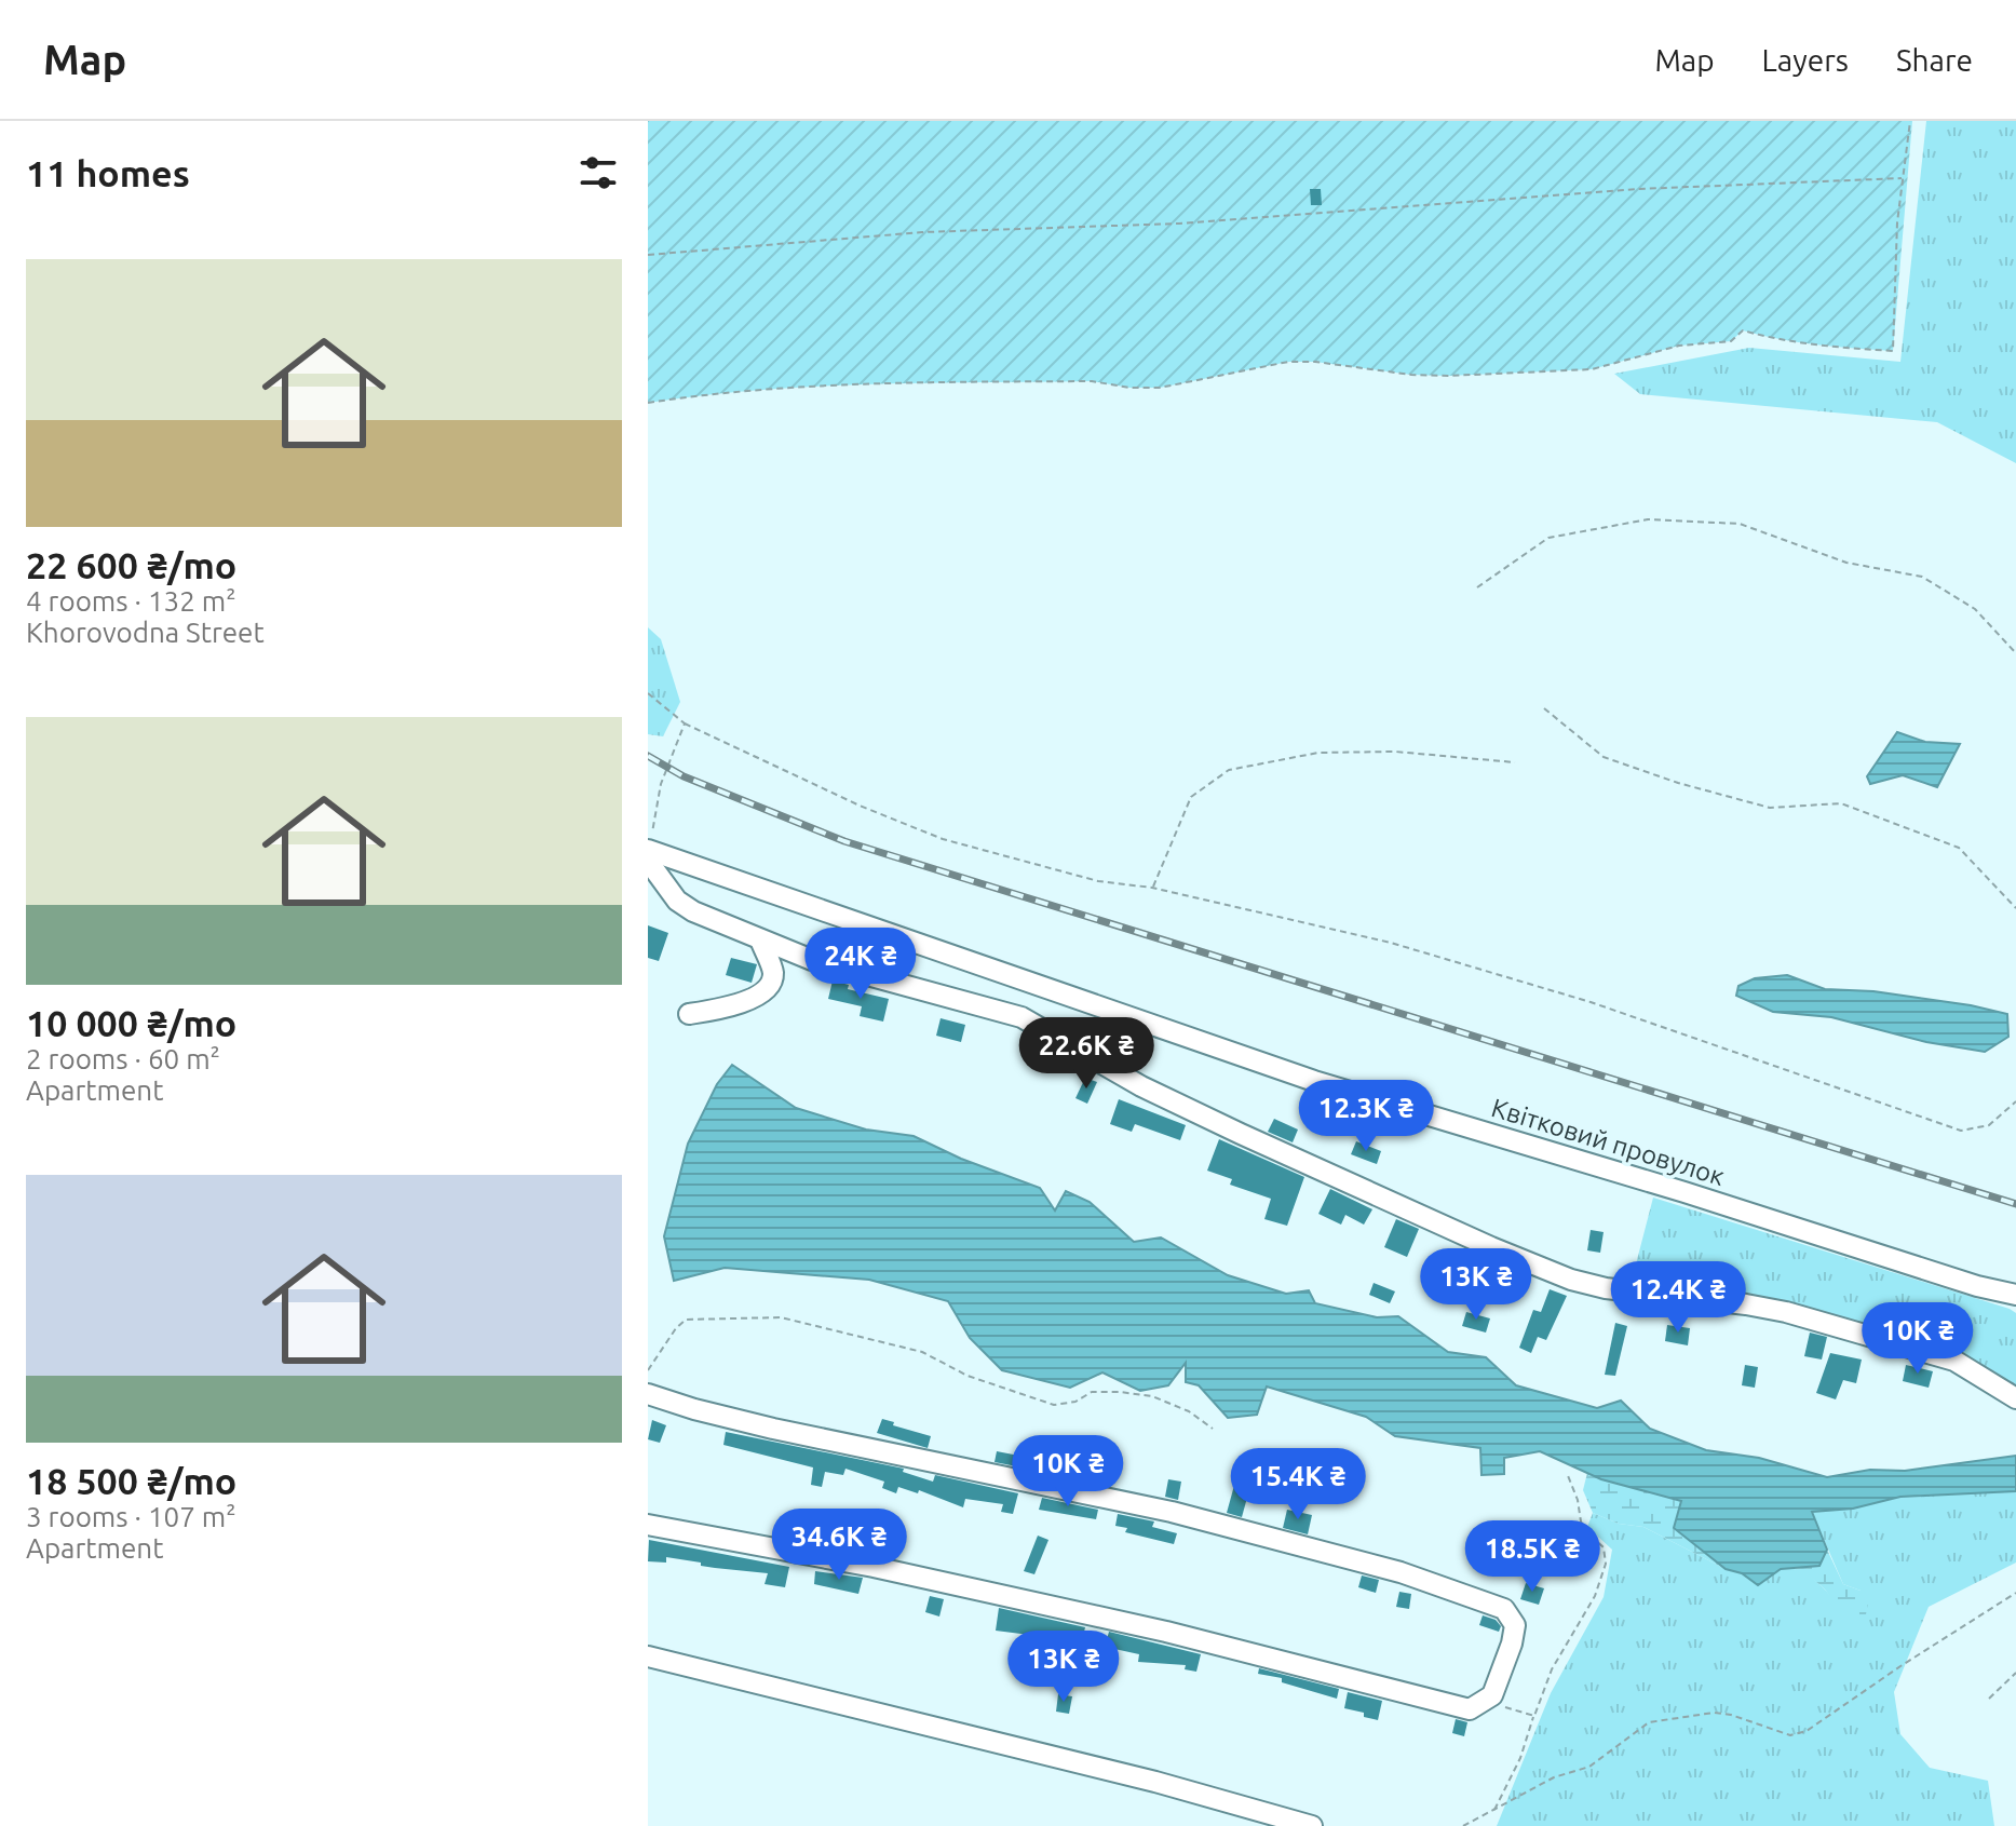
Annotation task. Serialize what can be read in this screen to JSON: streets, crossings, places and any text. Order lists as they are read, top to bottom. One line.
{"streets":{"street":["Квітковий провулок"]},"page":{"header":"Map","nav":["Map","Layers","Share"],"heading":"11 homes","list":[{"name":"22 600 ₴/mo","note":"4 rooms · 132 m² · Khorovodna Street"},{"name":"10 000 ₴/mo","note":"2 rooms · 60 m² · Apartment"},{"name":"18 500 ₴/mo","note":"3 rooms · 107 m² · Apartment"}],"price":["24K ₴","22.6K ₴","12.3K ₴","13K ₴","12.4K ₴","10K ₴","10K ₴","15.4K ₴","34.6K ₴","18.5K ₴","13K ₴"]}}
